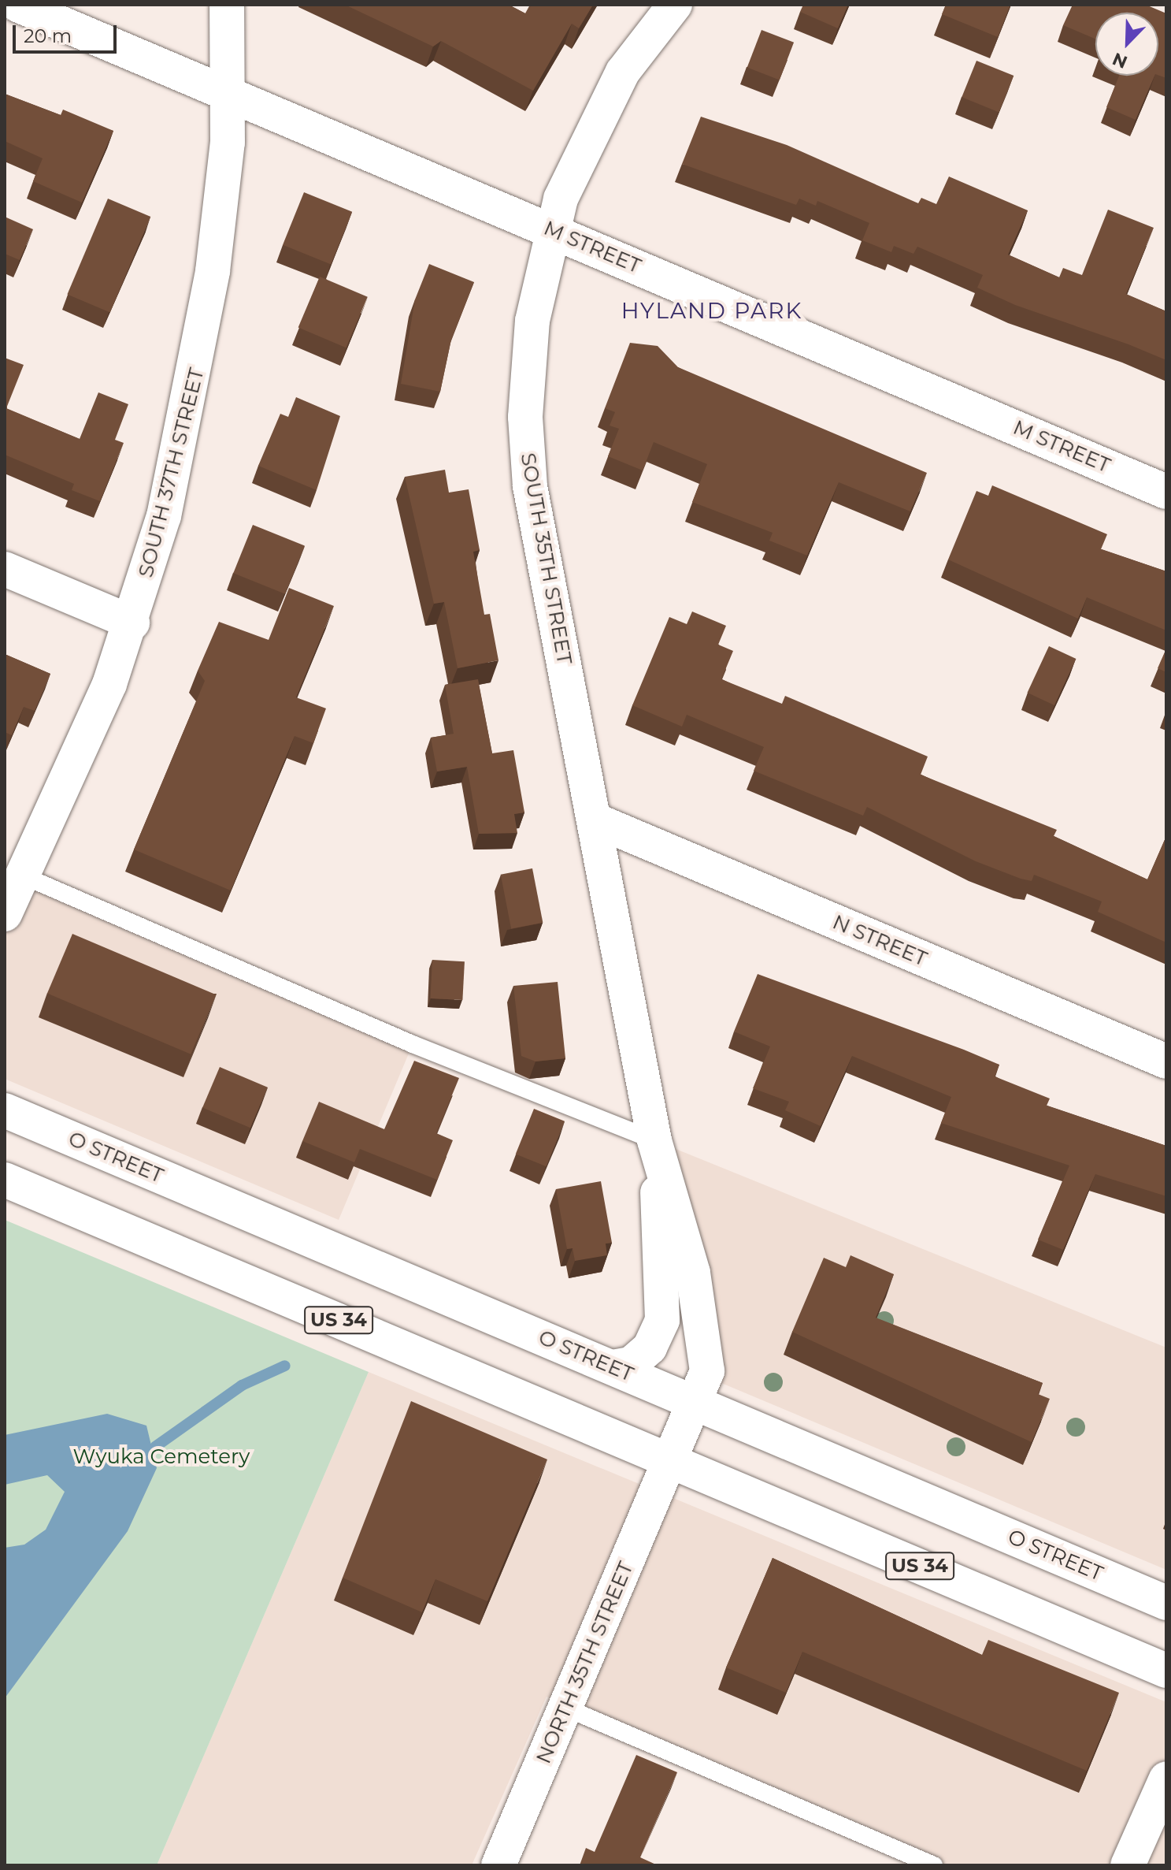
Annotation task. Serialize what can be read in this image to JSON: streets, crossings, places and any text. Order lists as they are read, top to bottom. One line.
{"streets":{"street":["M STREET","SOUTH 37TH STREET","SOUTH 35TH STREET","N STREET","O STREET","US 34","NORTH 35TH STREET"]},"crossings":[["M STREET","SOUTH 37TH STREET"],["M STREET","SOUTH 35TH STREET"],["SOUTH 35TH STREET","N STREET"],["SOUTH 35TH STREET","O STREET"],["SOUTH 35TH STREET","US 34"],["SOUTH 35TH STREET","NORTH 35TH STREET"],["US 34","NORTH 35TH STREET"]],"districts":["HYLAND PARK"],"parks":["Wyuka Cemetery"],"scale_bar":"20 m","north":"bottom left"}
